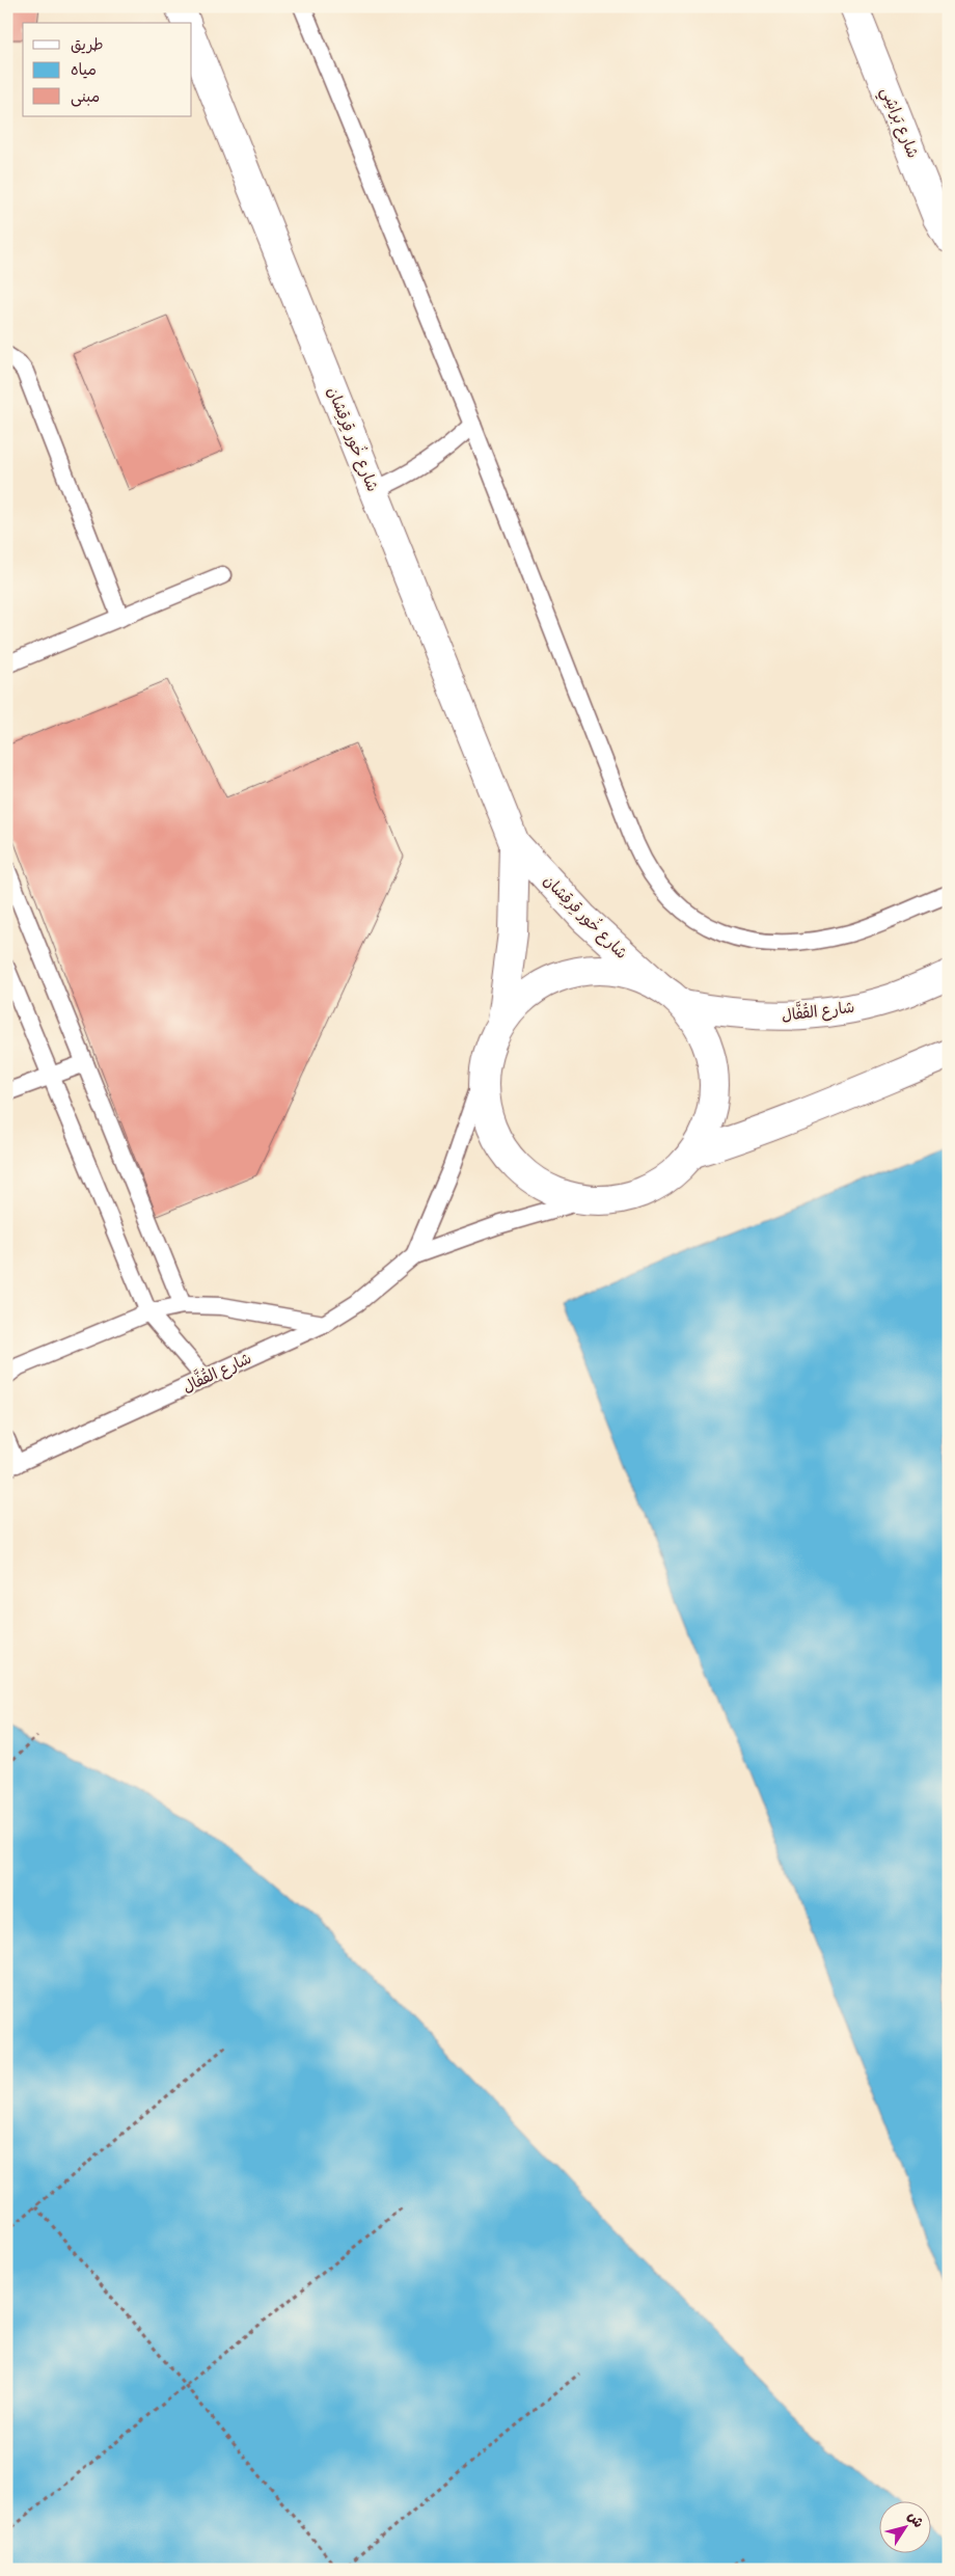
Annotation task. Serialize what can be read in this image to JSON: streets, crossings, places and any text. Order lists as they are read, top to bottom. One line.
{"streets":{"street":["شارع بَراشِي","شارع خُور قِرقِشان","شارع القُفَّال"]},"legend":["طريق","مياه","مبنى"],"north":"top right"}
